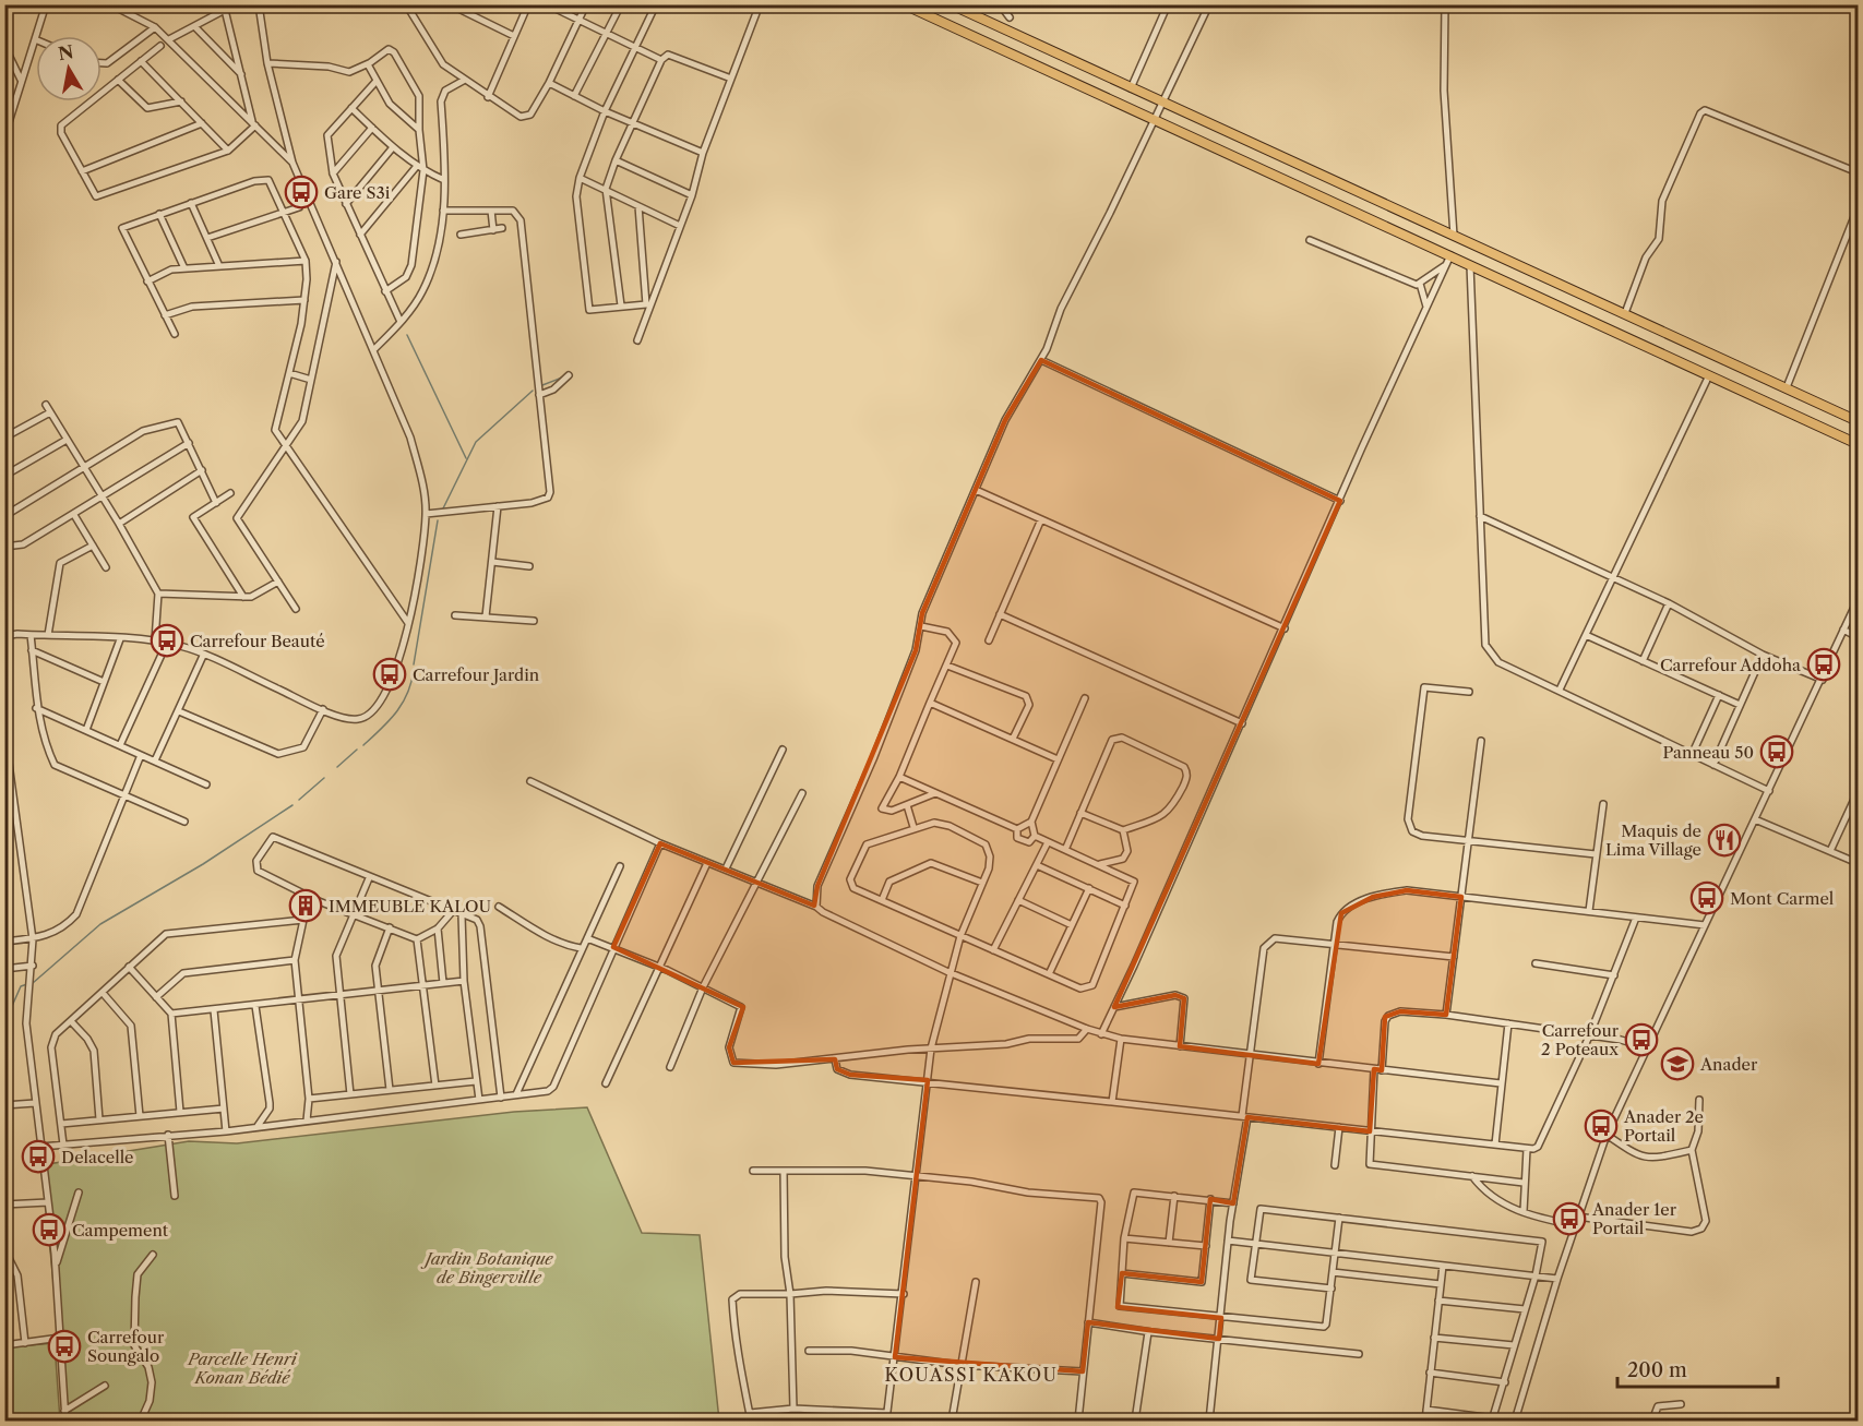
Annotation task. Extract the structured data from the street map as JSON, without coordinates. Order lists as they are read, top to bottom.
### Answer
{
  "districts": ["KOUASSI KAKOU"],
  "parks": ["Jardin Botanique de Bingerville", "Parcelle Henri Konan Bédié"],
  "places": {
    "bus stop": [
      "Gare S3i",
      "Carrefour Beauté",
      "Carrefour Addoha",
      "Carrefour Jardin",
      "Panneau 50",
      "Mont Carmel",
      "Carrefour 2 Poteaux",
      "Anader 2e Portail",
      "Delacelle",
      "Anader 1er Portail",
      "Campement",
      "Carrefour Soungalo"
    ],
    "restaurant": ["Maquis de Lima Village"],
    "building": ["IMMEUBLE KALOU"],
    "school or university": ["Anader"]
  },
  "scale_bar": "200 m",
  "north": "top"
}
